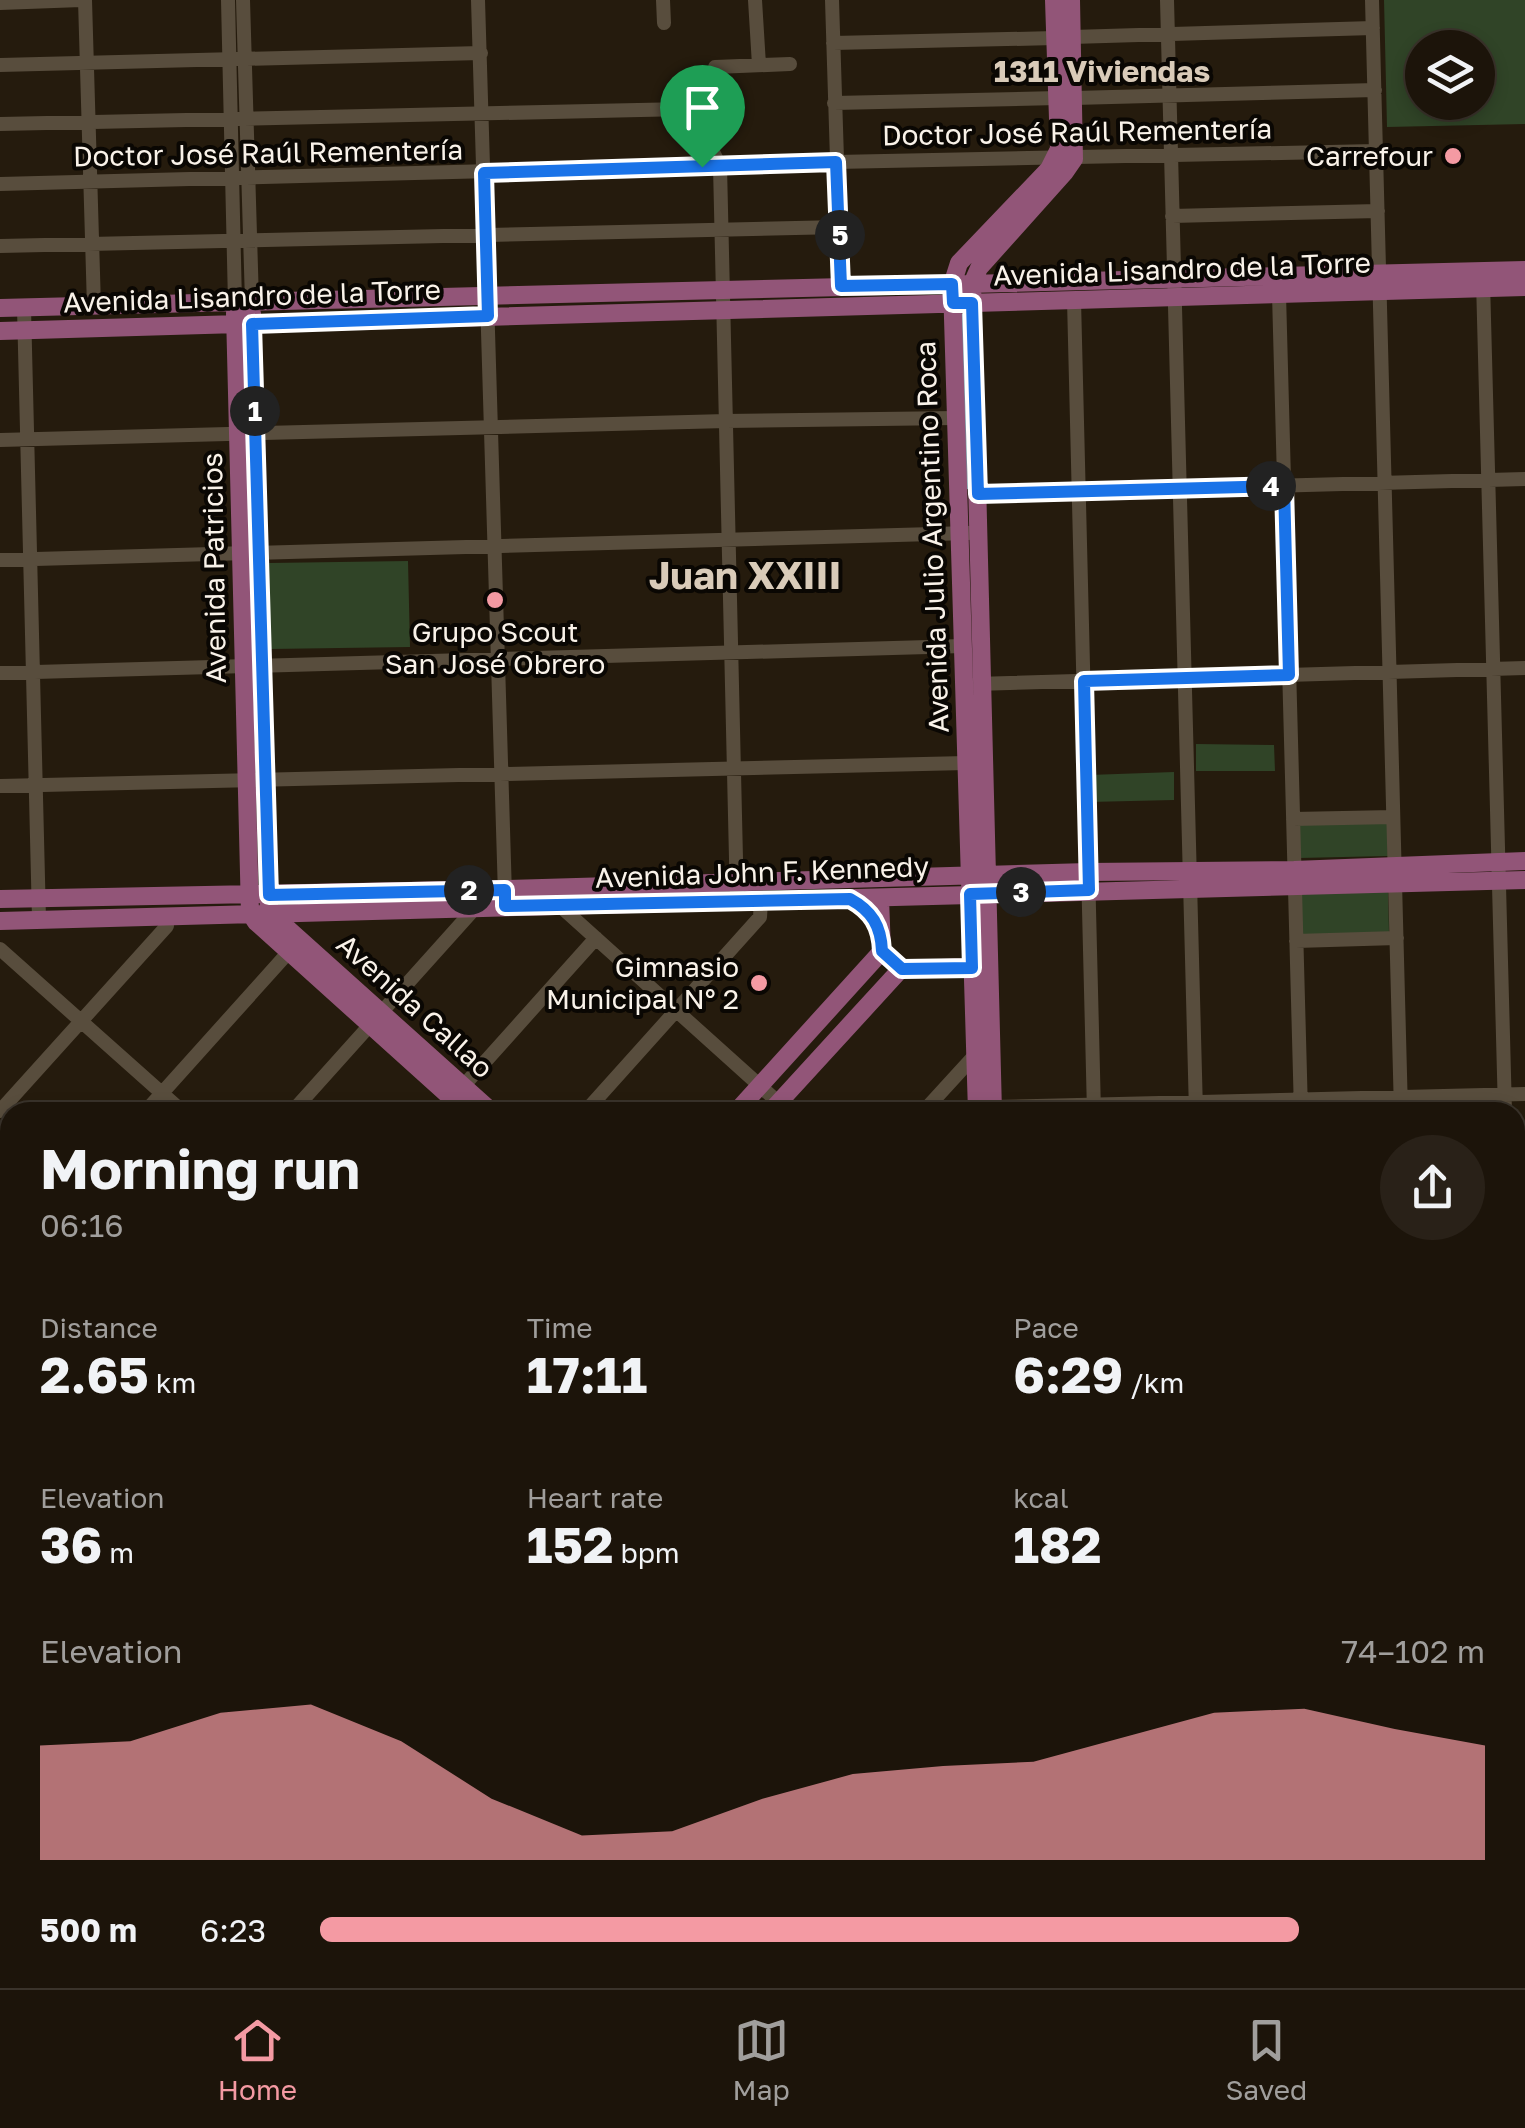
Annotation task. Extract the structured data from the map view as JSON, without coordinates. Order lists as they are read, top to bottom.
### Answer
{
  "streets": {
    "main road": [
      "Avenida Lisandro de la Torre",
      "Avenida Julio Argentino Roca",
      "Avenida Patricios",
      "Avenida John F. Kennedy",
      "Avenida Callao"
    ],
    "street": ["Doctor José Raúl Rementería"]
  },
  "crossings": [
    ["Doctor José Raúl Rementería", "Avenida Patricios"],
    ["Avenida Lisandro de la Torre", "Avenida Julio Argentino Roca"],
    ["Avenida Lisandro de la Torre", "Avenida Patricios"],
    ["Avenida Julio Argentino Roca", "Avenida John F. Kennedy"],
    ["Avenida Patricios", "Avenida John F. Kennedy"],
    ["Avenida Patricios", "Avenida Callao"],
    ["Avenida John F. Kennedy", "Avenida Callao"]
  ],
  "districts": ["1311 Viviendas", "Juan XXIII"],
  "places": ["Carrefour", "Grupo Scout San José Obrero", "Gimnasio Municipal N° 2"],
  "page": {
    "pins": [
      "5",
      "1",
      "4",
      "2",
      "3"
    ],
    "heading": ["Morning run", "06:16"],
    "stats": [
      ["Distance", "2.65 km"],
      ["Time", "17:11"],
      ["Pace", "6:29 /km"],
      ["Elevation", "36 m"],
      ["Heart rate", "152 bpm"],
      ["kcal", "182"]
    ],
    "chart": ["Elevation", "74–102 m"],
    "list": [
      {
        "name": "500 m",
        "note": "6:23"
      }
    ],
    "tabs": ["Home", "Map", "Saved"]
  }
}
